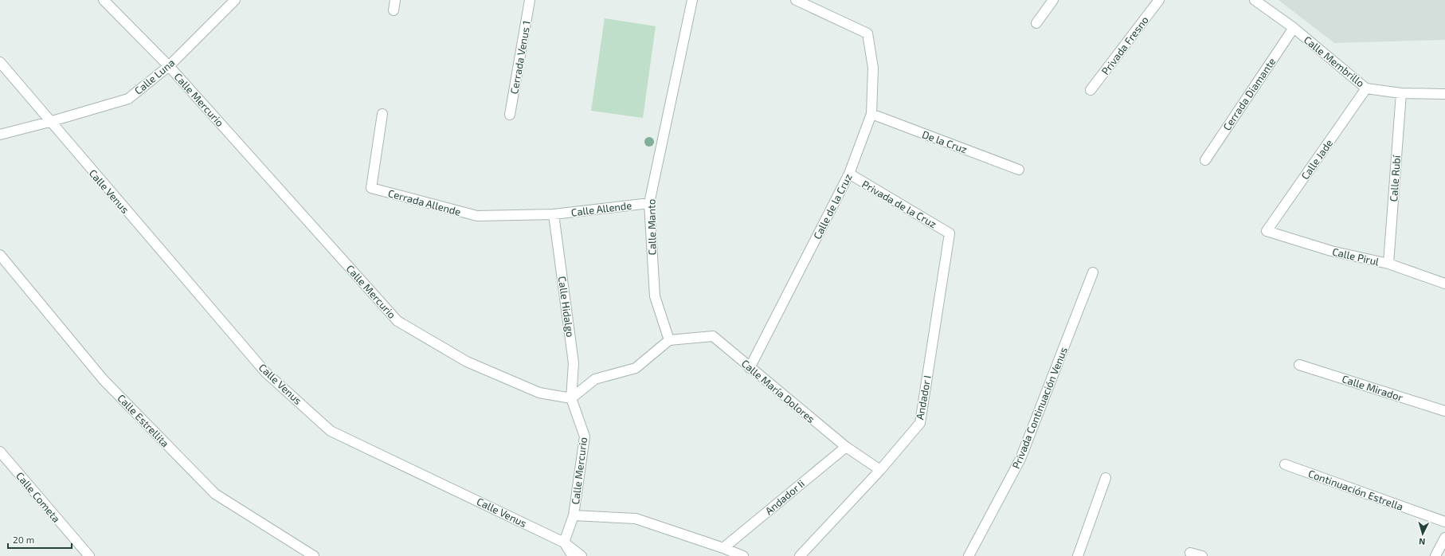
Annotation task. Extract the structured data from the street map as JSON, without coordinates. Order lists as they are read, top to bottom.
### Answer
{
  "streets": {
    "street": [
      "Privada Fresno",
      "Cerrada Venus 1",
      "Calle Membrillo",
      "Calle Luna",
      "Cerrada Diamante",
      "Calle Mercurio",
      "De la Cruz",
      "Calle Jade",
      "Calle Rubí",
      "Calle Venus",
      "Cerrada Allende",
      "Privada de la Cruz",
      "Calle de la Cruz",
      "Calle Allende",
      "Calle Manto",
      "Calle Pirul",
      "Calle Hidalgo",
      "Calle Mirador",
      "Calle María Dolores",
      "Andador I",
      "Privada Continuación Venus",
      "Calle Estrellita",
      "Continuación Estrella",
      "Calle Cometa",
      "Andador Ii"
    ]
  },
  "crossings": [
    ["Calle Membrillo", "Cerrada Diamante"],
    ["Calle Membrillo", "Calle Jade"],
    ["Calle Membrillo", "Calle Rubí"],
    ["Calle Luna", "Calle Mercurio"],
    ["Calle Luna", "Calle Venus"],
    ["Calle Mercurio", "Calle Venus"],
    ["Calle Mercurio", "Calle Hidalgo"],
    ["De la Cruz", "Calle de la Cruz"],
    ["Calle Jade", "Calle Pirul"],
    ["Calle Rubí", "Calle Pirul"],
    ["Cerrada Allende", "Calle Allende"],
    ["Cerrada Allende", "Calle Hidalgo"],
    ["Privada de la Cruz", "Calle de la Cruz"],
    ["Privada de la Cruz", "Andador I"],
    ["Calle de la Cruz", "Calle María Dolores"],
    ["Calle Allende", "Calle Manto"],
    ["Calle Allende", "Calle Hidalgo"],
    ["Calle Manto", "Calle María Dolores"],
    ["Calle María Dolores", "Andador I"],
    ["Calle María Dolores", "Andador Ii"]
  ],
  "scale_bar": "20 m",
  "north": "bottom"
}
